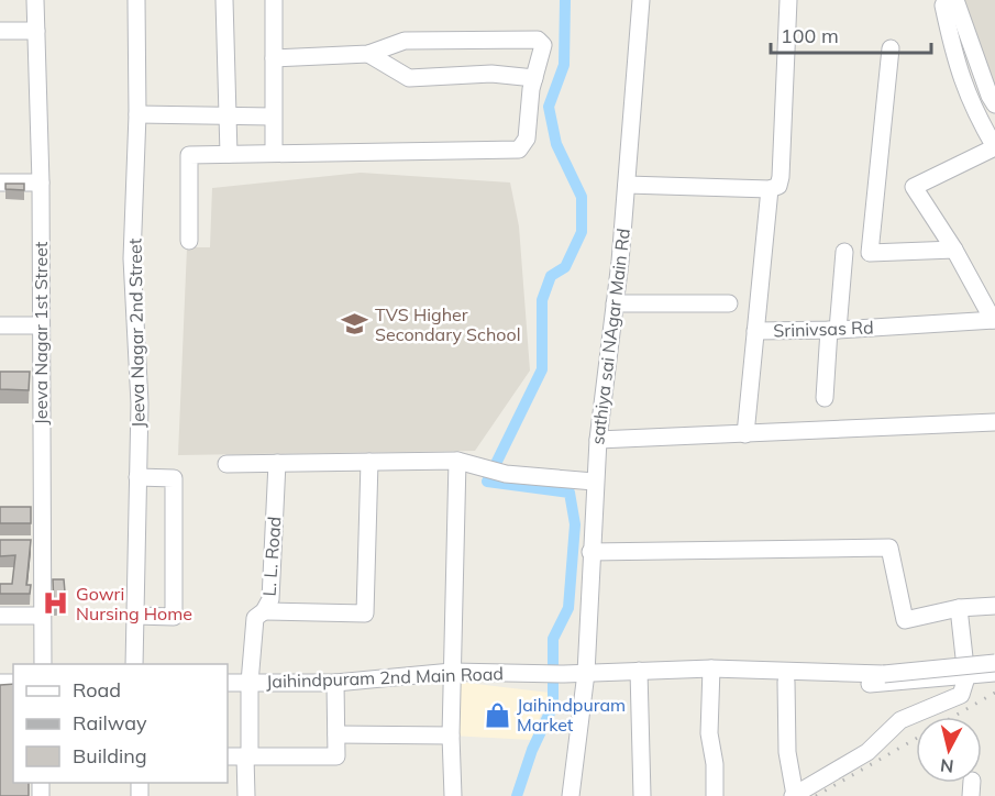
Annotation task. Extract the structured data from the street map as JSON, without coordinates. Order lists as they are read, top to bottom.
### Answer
{
  "streets": {
    "street": [
      "Srinivsas Rd",
      "Jeeva Nagar 1st Street",
      "Jeeva Nagar 2nd Street",
      "sathiya sai NAgar Main Rd",
      "L. L. Road",
      "Jaihindpuram 2nd Main Road"
    ]
  },
  "crossings": [
    ["sathiya sai NAgar Main Rd", "Jaihindpuram 2nd Main Road"],
    ["L. L. Road", "Jaihindpuram 2nd Main Road"]
  ],
  "places": {
    "school or university": ["TVS Higher Secondary School"],
    "hospital": ["Gowri Nursing Home"],
    "shop": ["Jaihindpuram Market"]
  },
  "legend": ["Road", "Railway", "Building"],
  "scale_bar": "100 m",
  "north": "bottom"
}
